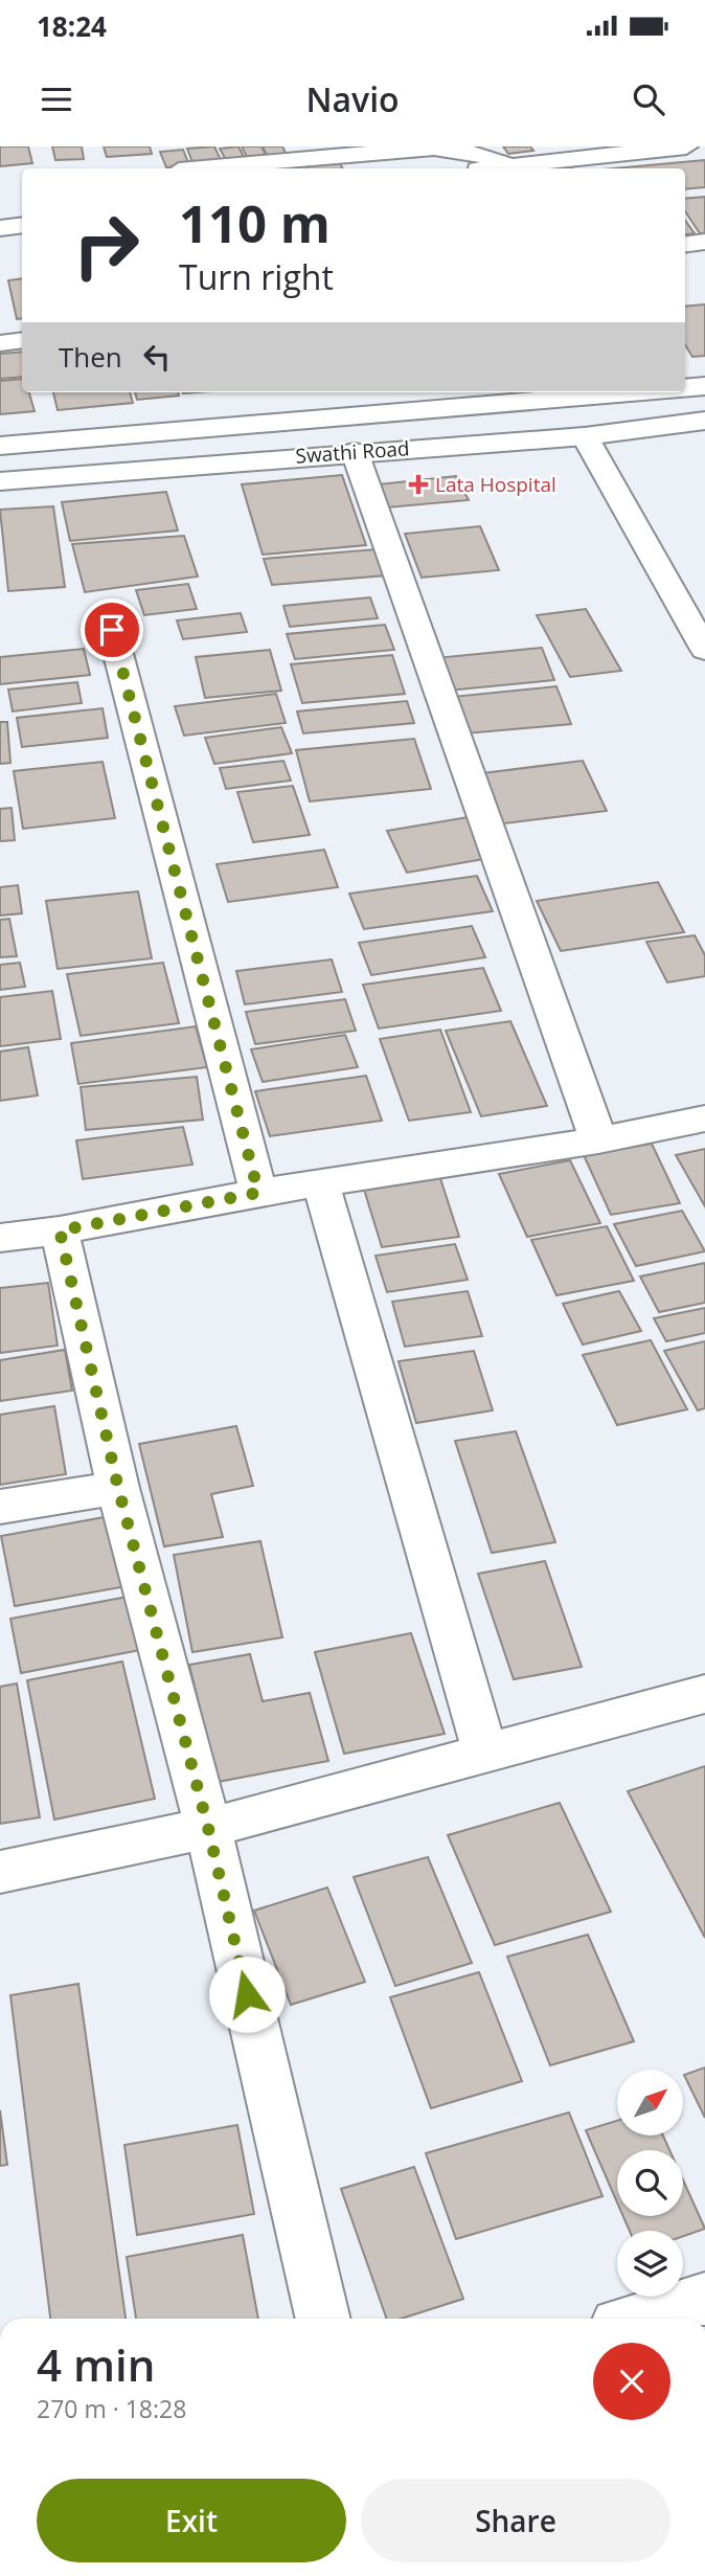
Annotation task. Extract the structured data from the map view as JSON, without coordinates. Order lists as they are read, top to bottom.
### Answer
{
  "streets": {
    "street": ["Swathi Road"]
  },
  "places": {
    "health": ["Lata Hospital"]
  },
  "north": "top right",
  "page": {
    "status": "18:24",
    "header": "Navio",
    "turn": ["110 m", "Turn right"],
    "then": "Then",
    "heading": ["4 min", "270 m · 18:28"],
    "buttons": ["Exit", "Share"]
  }
}
